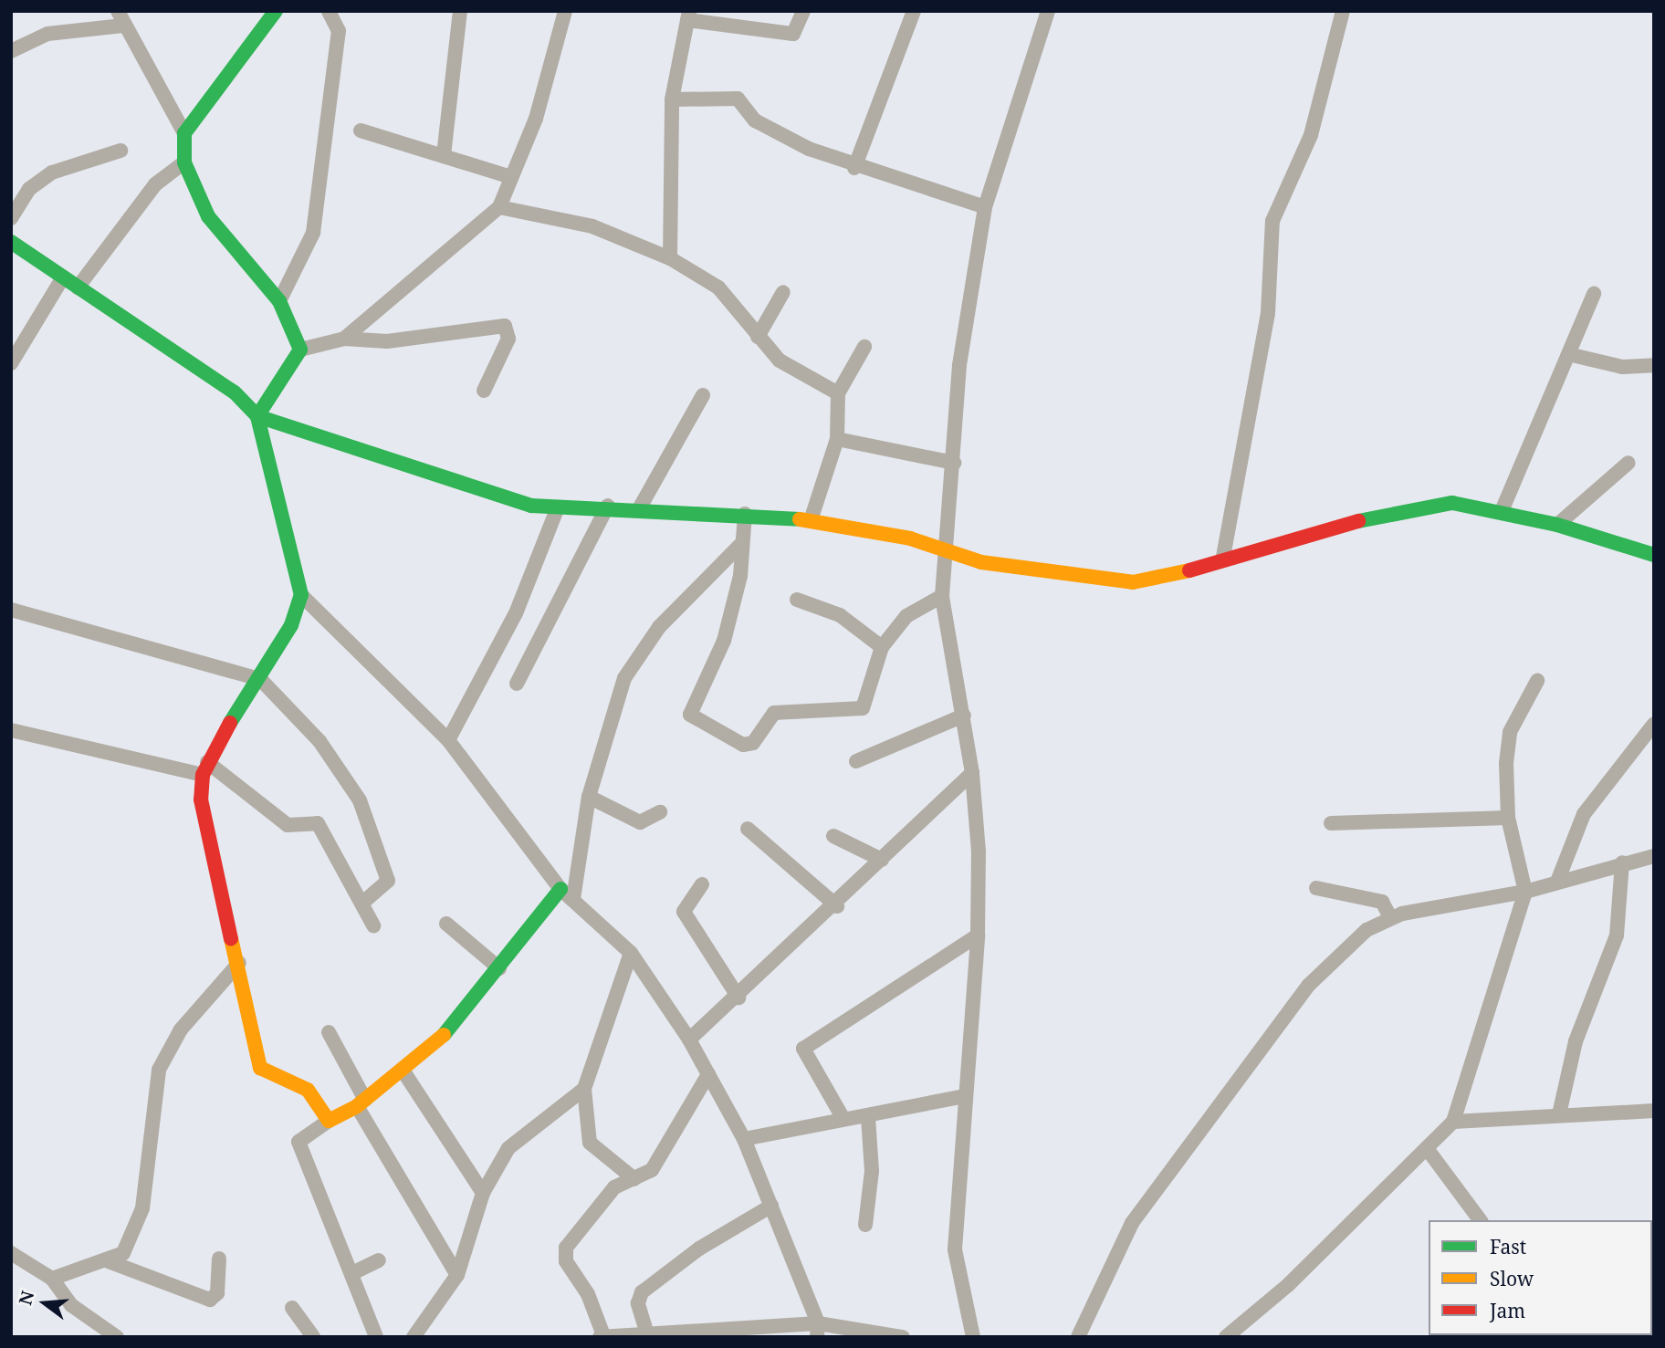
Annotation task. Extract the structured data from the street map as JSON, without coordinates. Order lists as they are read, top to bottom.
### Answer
{
  "legend": ["Fast", "Slow", "Jam"],
  "north": "left"
}
